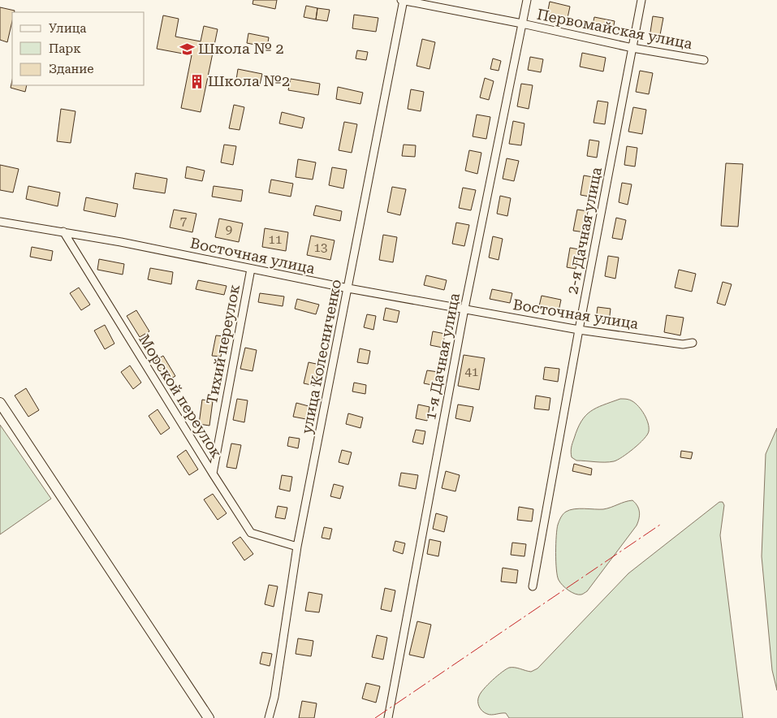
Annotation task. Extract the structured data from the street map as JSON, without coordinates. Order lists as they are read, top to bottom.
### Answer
{
  "streets": {
    "street": [
      "Первомайская улица",
      "2-я Дачная улица",
      "Восточная улица",
      "Тихий переулок",
      "улица Колесниченко",
      "1-я Дачная улица",
      "Морской переулок"
    ]
  },
  "crossings": [
    ["Первомайская улица", "2-я Дачная улица"],
    ["Первомайская улица", "улица Колесниченко"],
    ["Первомайская улица", "1-я Дачная улица"],
    ["2-я Дачная улица", "Восточная улица"],
    ["Восточная улица", "Тихий переулок"],
    ["Восточная улица", "улица Колесниченко"],
    ["Восточная улица", "1-я Дачная улица"],
    ["Восточная улица", "Морской переулок"],
    ["Тихий переулок", "Морской переулок"],
    ["улица Колесниченко", "Морской переулок"]
  ],
  "places": {
    "school or university": ["Школа № 2"],
    "building": ["Школа №2"]
  },
  "house_numbers": [
    "7",
    "9",
    "11",
    "13",
    "41"
  ],
  "legend": ["Улица", "Парк", "Здание"]
}
